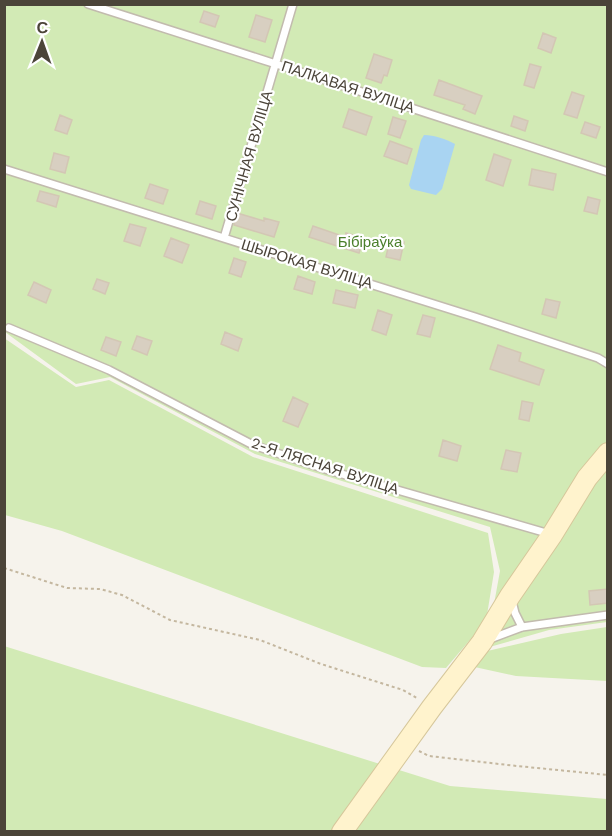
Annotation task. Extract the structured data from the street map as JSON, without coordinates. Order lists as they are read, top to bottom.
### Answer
{
  "streets": {
    "lane": [
      "ПАЛКАВАЯ ВУЛІЦА",
      "СУНІЧНАЯ ВУЛІЦА",
      "ШЫРОКАЯ ВУЛІЦА",
      "2-Я ЛЯСНАЯ ВУЛІЦА"
    ]
  },
  "crossings": [
    ["ПАЛКАВАЯ ВУЛІЦА", "СУНІЧНАЯ ВУЛІЦА"],
    ["СУНІЧНАЯ ВУЛІЦА", "ШЫРОКАЯ ВУЛІЦА"]
  ],
  "parks": ["Бібіраўка"],
  "north": "top"
}
